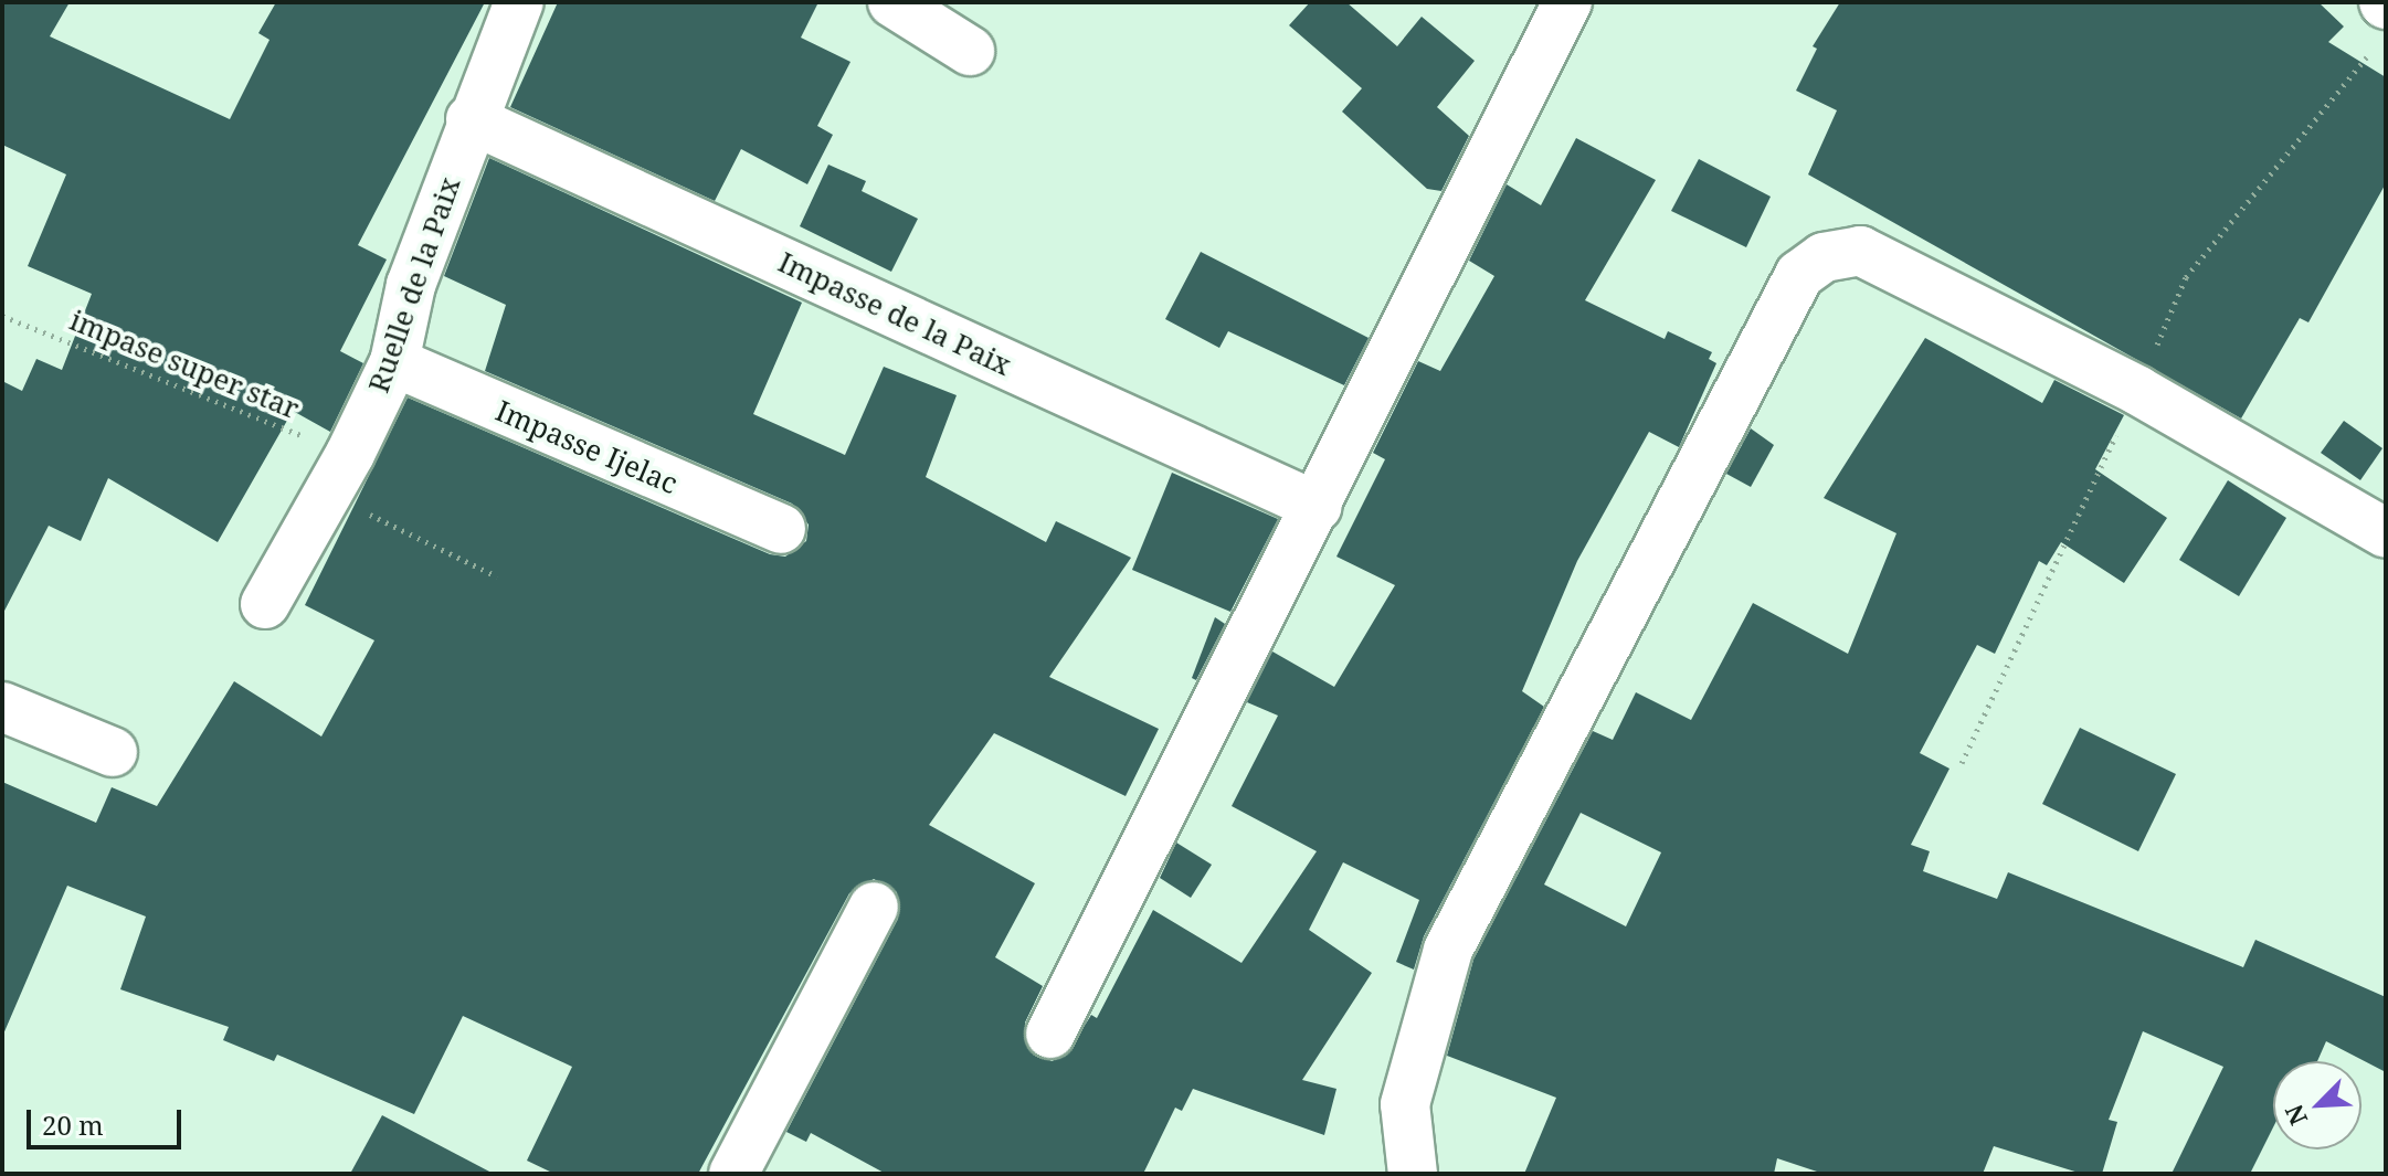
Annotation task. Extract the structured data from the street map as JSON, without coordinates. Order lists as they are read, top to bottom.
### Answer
{
  "streets": {
    "street": ["Ruelle de la Paix", "Impasse de la Paix", "Impasse Ijelac"],
    "path": ["impase super star"]
  },
  "crossings": [
    ["Ruelle de la Paix", "Impasse de la Paix"],
    ["Ruelle de la Paix", "impase super star"],
    ["Ruelle de la Paix", "Impasse Ijelac"]
  ],
  "scale_bar": "20 m",
  "north": "bottom left"
}
